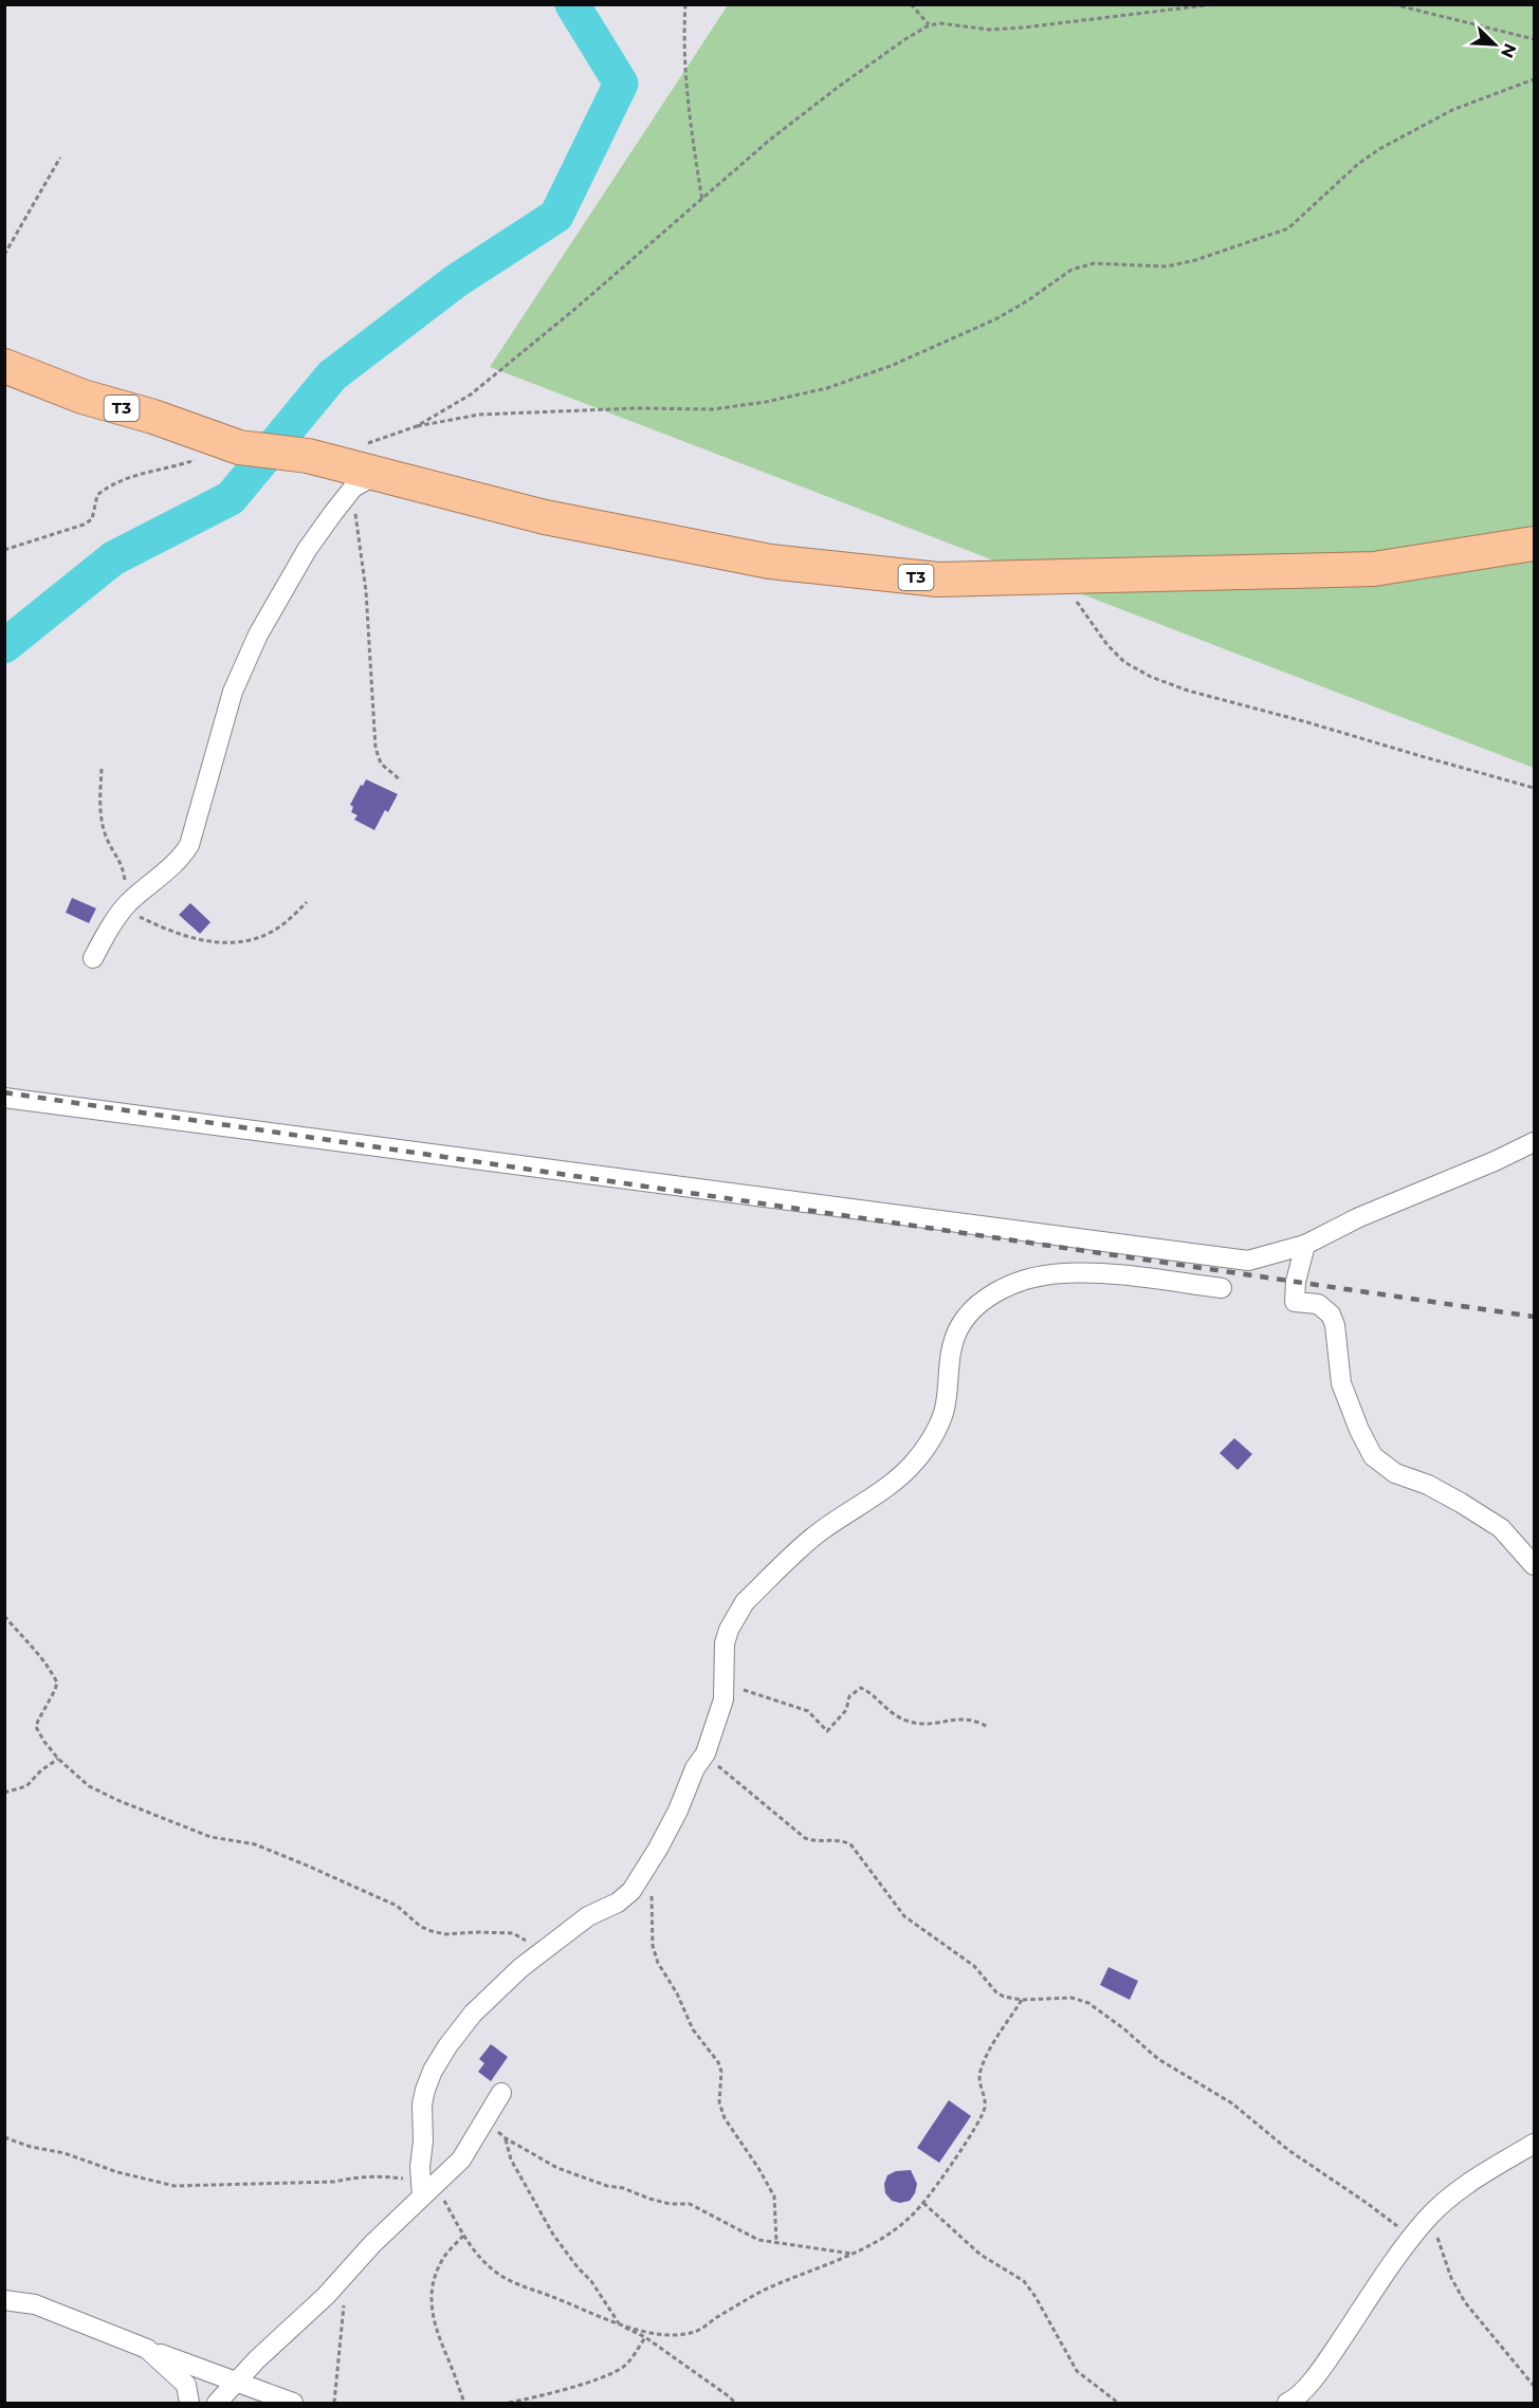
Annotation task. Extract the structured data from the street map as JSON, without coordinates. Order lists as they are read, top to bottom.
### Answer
{
  "streets": {
    "highway": ["T3"]
  },
  "north": "bottom right"
}
